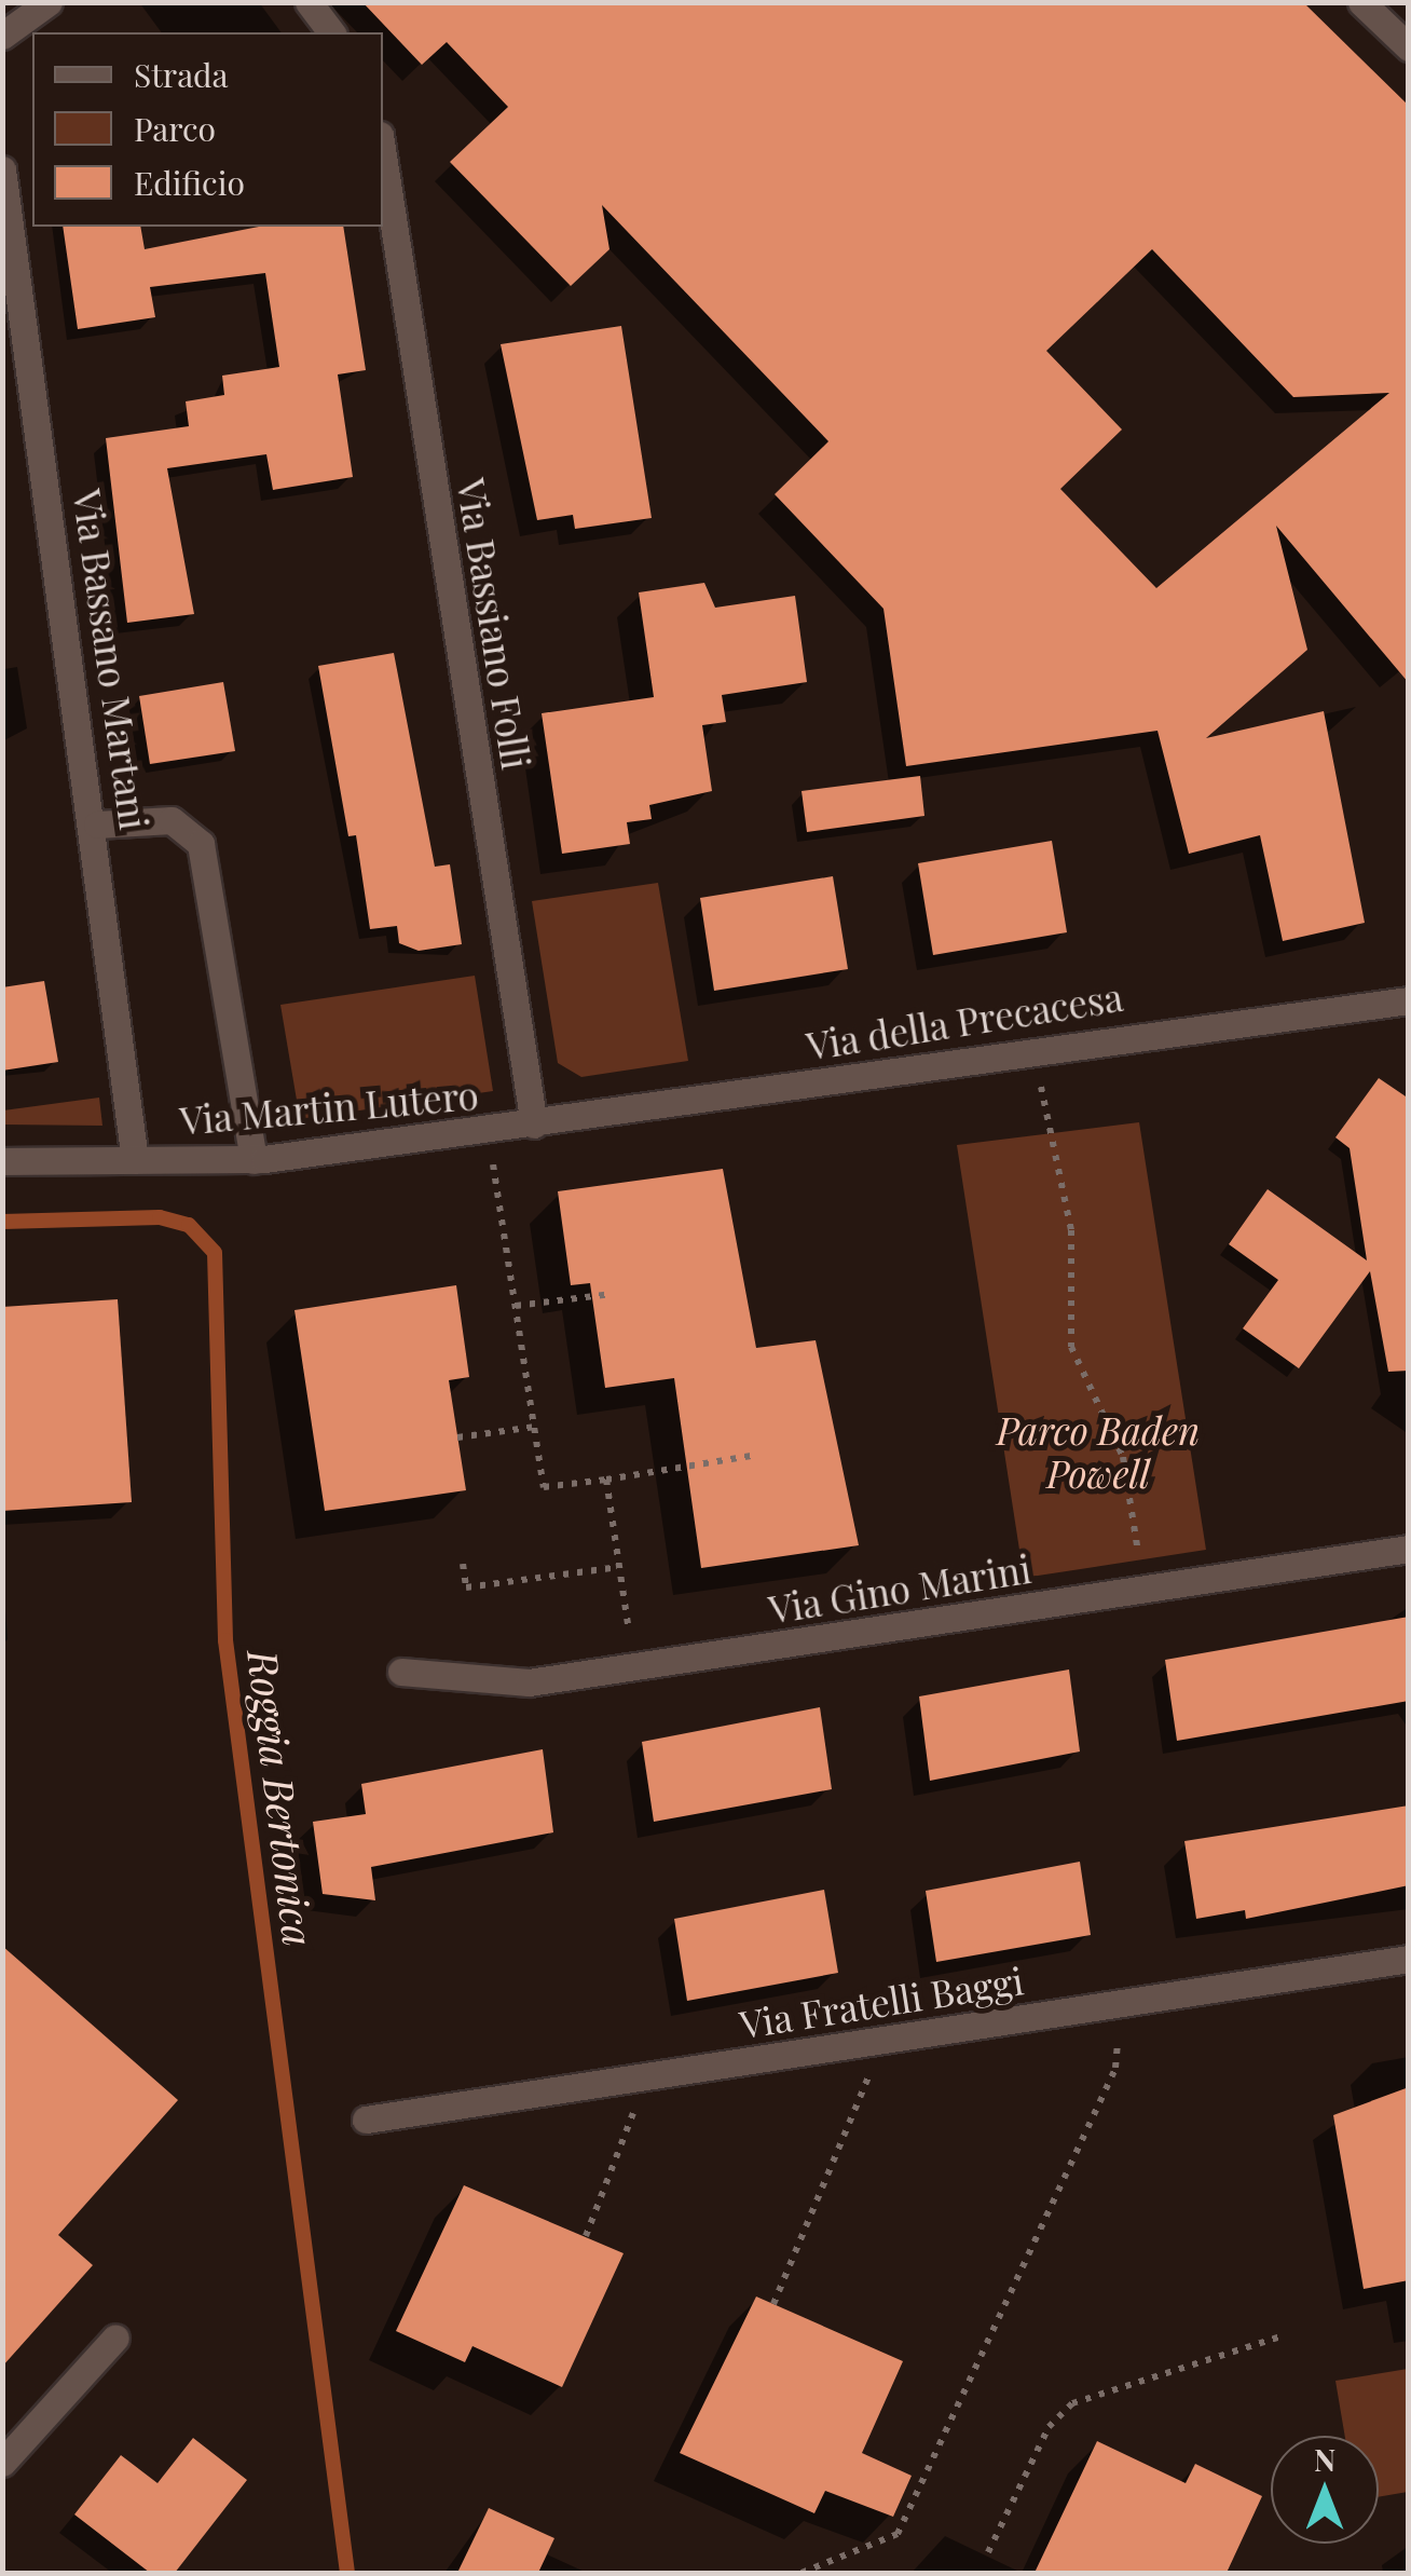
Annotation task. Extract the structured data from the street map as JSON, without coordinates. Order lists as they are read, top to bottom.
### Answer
{
  "streets": {
    "street": [
      "Via Bassiano Folli",
      "Via Bassano Martani",
      "Via della Precacesa",
      "Via Martin Lutero",
      "Via Gino Marini",
      "Via Fratelli Baggi"
    ]
  },
  "crossings": [
    ["Via Bassiano Folli", "Via della Precacesa"],
    ["Via Bassiano Folli", "Via Martin Lutero"],
    ["Via Bassano Martani", "Via Martin Lutero"],
    ["Via della Precacesa", "Via Martin Lutero"]
  ],
  "water": ["Roggia Bertonica"],
  "parks": ["Parco Baden Powell"],
  "legend": ["Strada", "Parco", "Edificio"],
  "north": "top"
}
